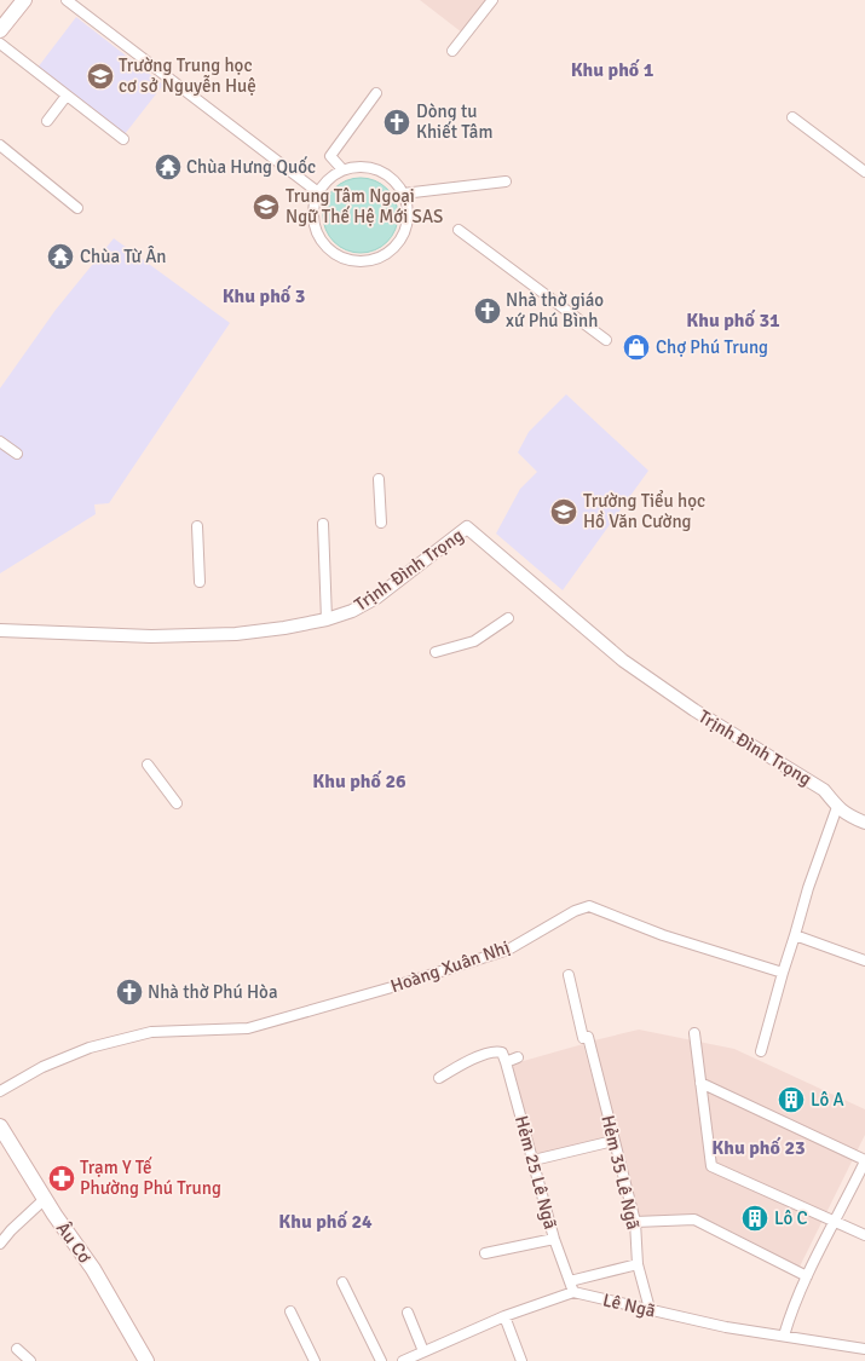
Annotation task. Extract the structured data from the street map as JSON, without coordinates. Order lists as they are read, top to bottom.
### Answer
{
  "streets": {
    "main road": ["Âu Cơ"],
    "street": [
      "Trịnh Đình Trọng",
      "Hoàng Xuân Nhị",
      "Hẻm 25 Lê Ngã",
      "Hẻm 35 Lê Ngã",
      "Lê Ngã"
    ]
  },
  "crossings": [
    ["Hẻm 25 Lê Ngã", "Lê Ngã"],
    ["Hẻm 35 Lê Ngã", "Lê Ngã"]
  ],
  "districts": [
    "Khu phố 1",
    "Khu phố 3",
    "Khu phố 31",
    "Khu phố 26",
    "Khu phố 23",
    "Khu phố 24"
  ],
  "places": {
    "school or university": ["Trường Trung học cơ sở Nguyễn Huệ", "Trung Tâm Ngoại Ngữ Thế Hệ Mới SAS", "Trường Tiểu học Hồ Văn Cường"],
    "church": ["Dòng tu Khiết Tâm", "Nhà thờ giáo xứ Phú Bình", "Nhà thờ Phú Hòa"],
    "temple": ["Chùa Hưng Quốc", "Chùa Từ Ân"],
    "shop": ["Chợ Phú Trung"],
    "building": ["Lô A", "Lô C"],
    "pharmacy": ["Trạm Y Tế Phường Phú Trung"]
  }
}
